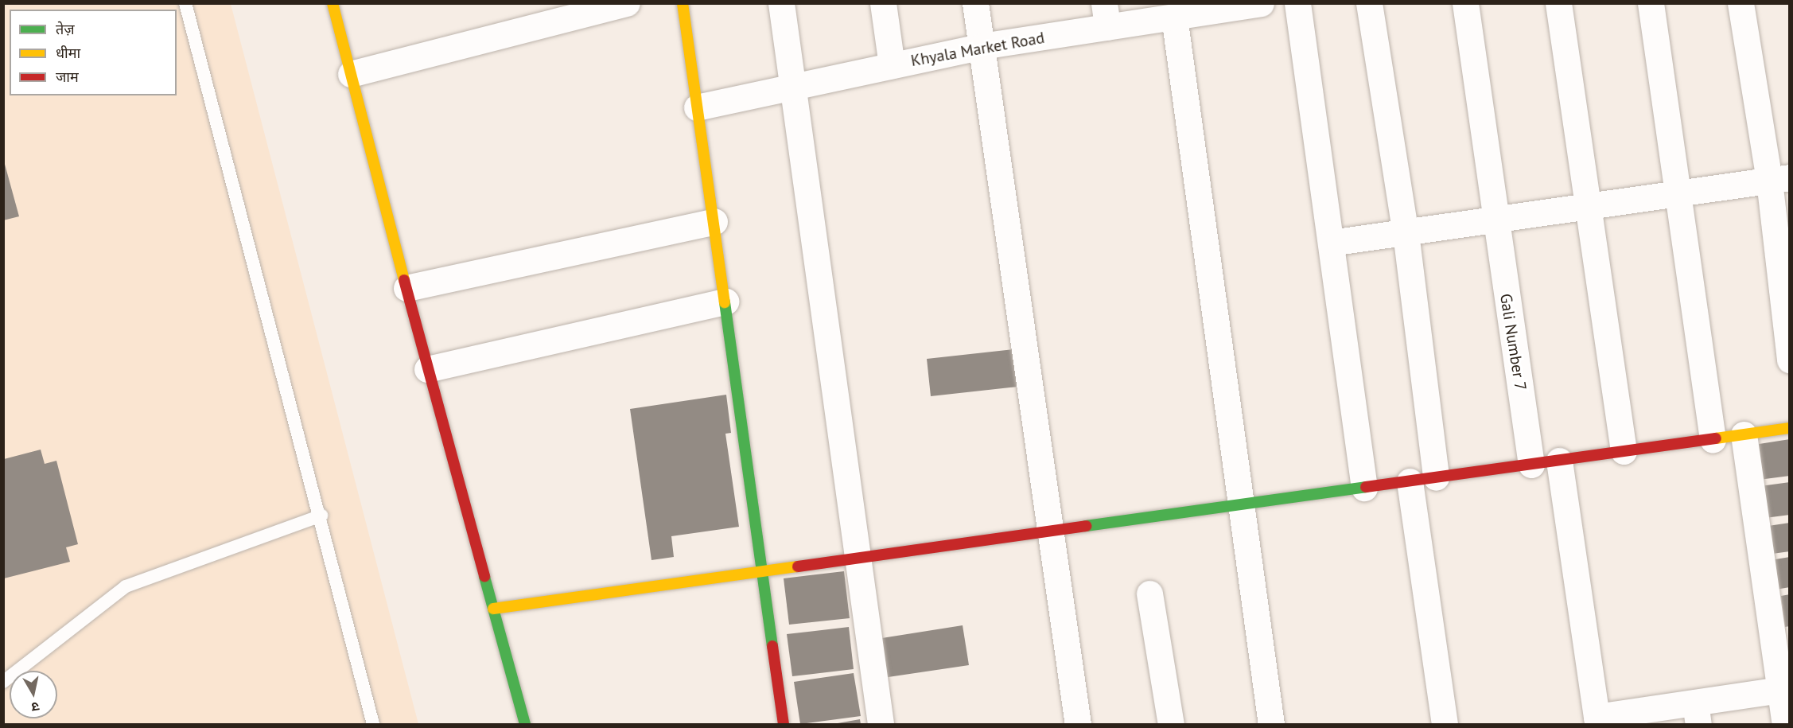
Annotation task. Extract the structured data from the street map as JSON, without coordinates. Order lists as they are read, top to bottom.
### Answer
{
  "streets": {
    "street": ["Khyala Market Road", "Gali Number 7"]
  },
  "legend": ["तेज़", "धीमा", "जाम"],
  "north": "bottom"
}
